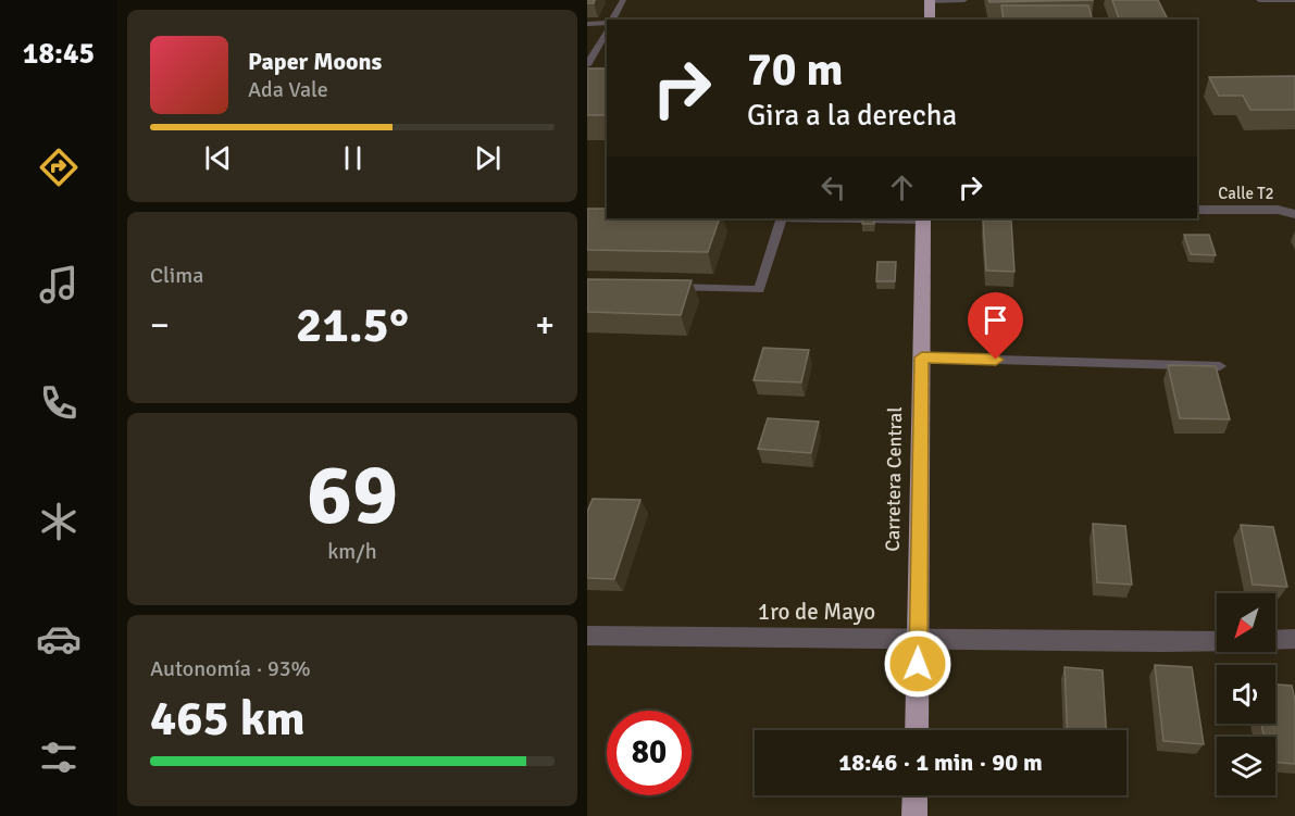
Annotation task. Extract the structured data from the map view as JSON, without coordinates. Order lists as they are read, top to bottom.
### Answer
{
  "streets": {
    "highway": ["Carretera Central"],
    "street": ["Calle T2", "1ro de Mayo"]
  },
  "crossings": [
    ["Carretera Central", "1ro de Mayo"]
  ],
  "north": "bottom left",
  "page": {
    "tabs": "18:45",
    "turn": ["70 m", "Gira a la derecha"],
    "song": ["Paper Moons", "Ada Vale"],
    "tile": [
      "Clima",
      ["69", "km/h"],
      ["Autonomía · 93%", "465 km"]
    ],
    "heat": ["−", "21.5°", "+"],
    "limit": "80",
    "trip": "18:46 · 1 min · 90 m"
  }
}
